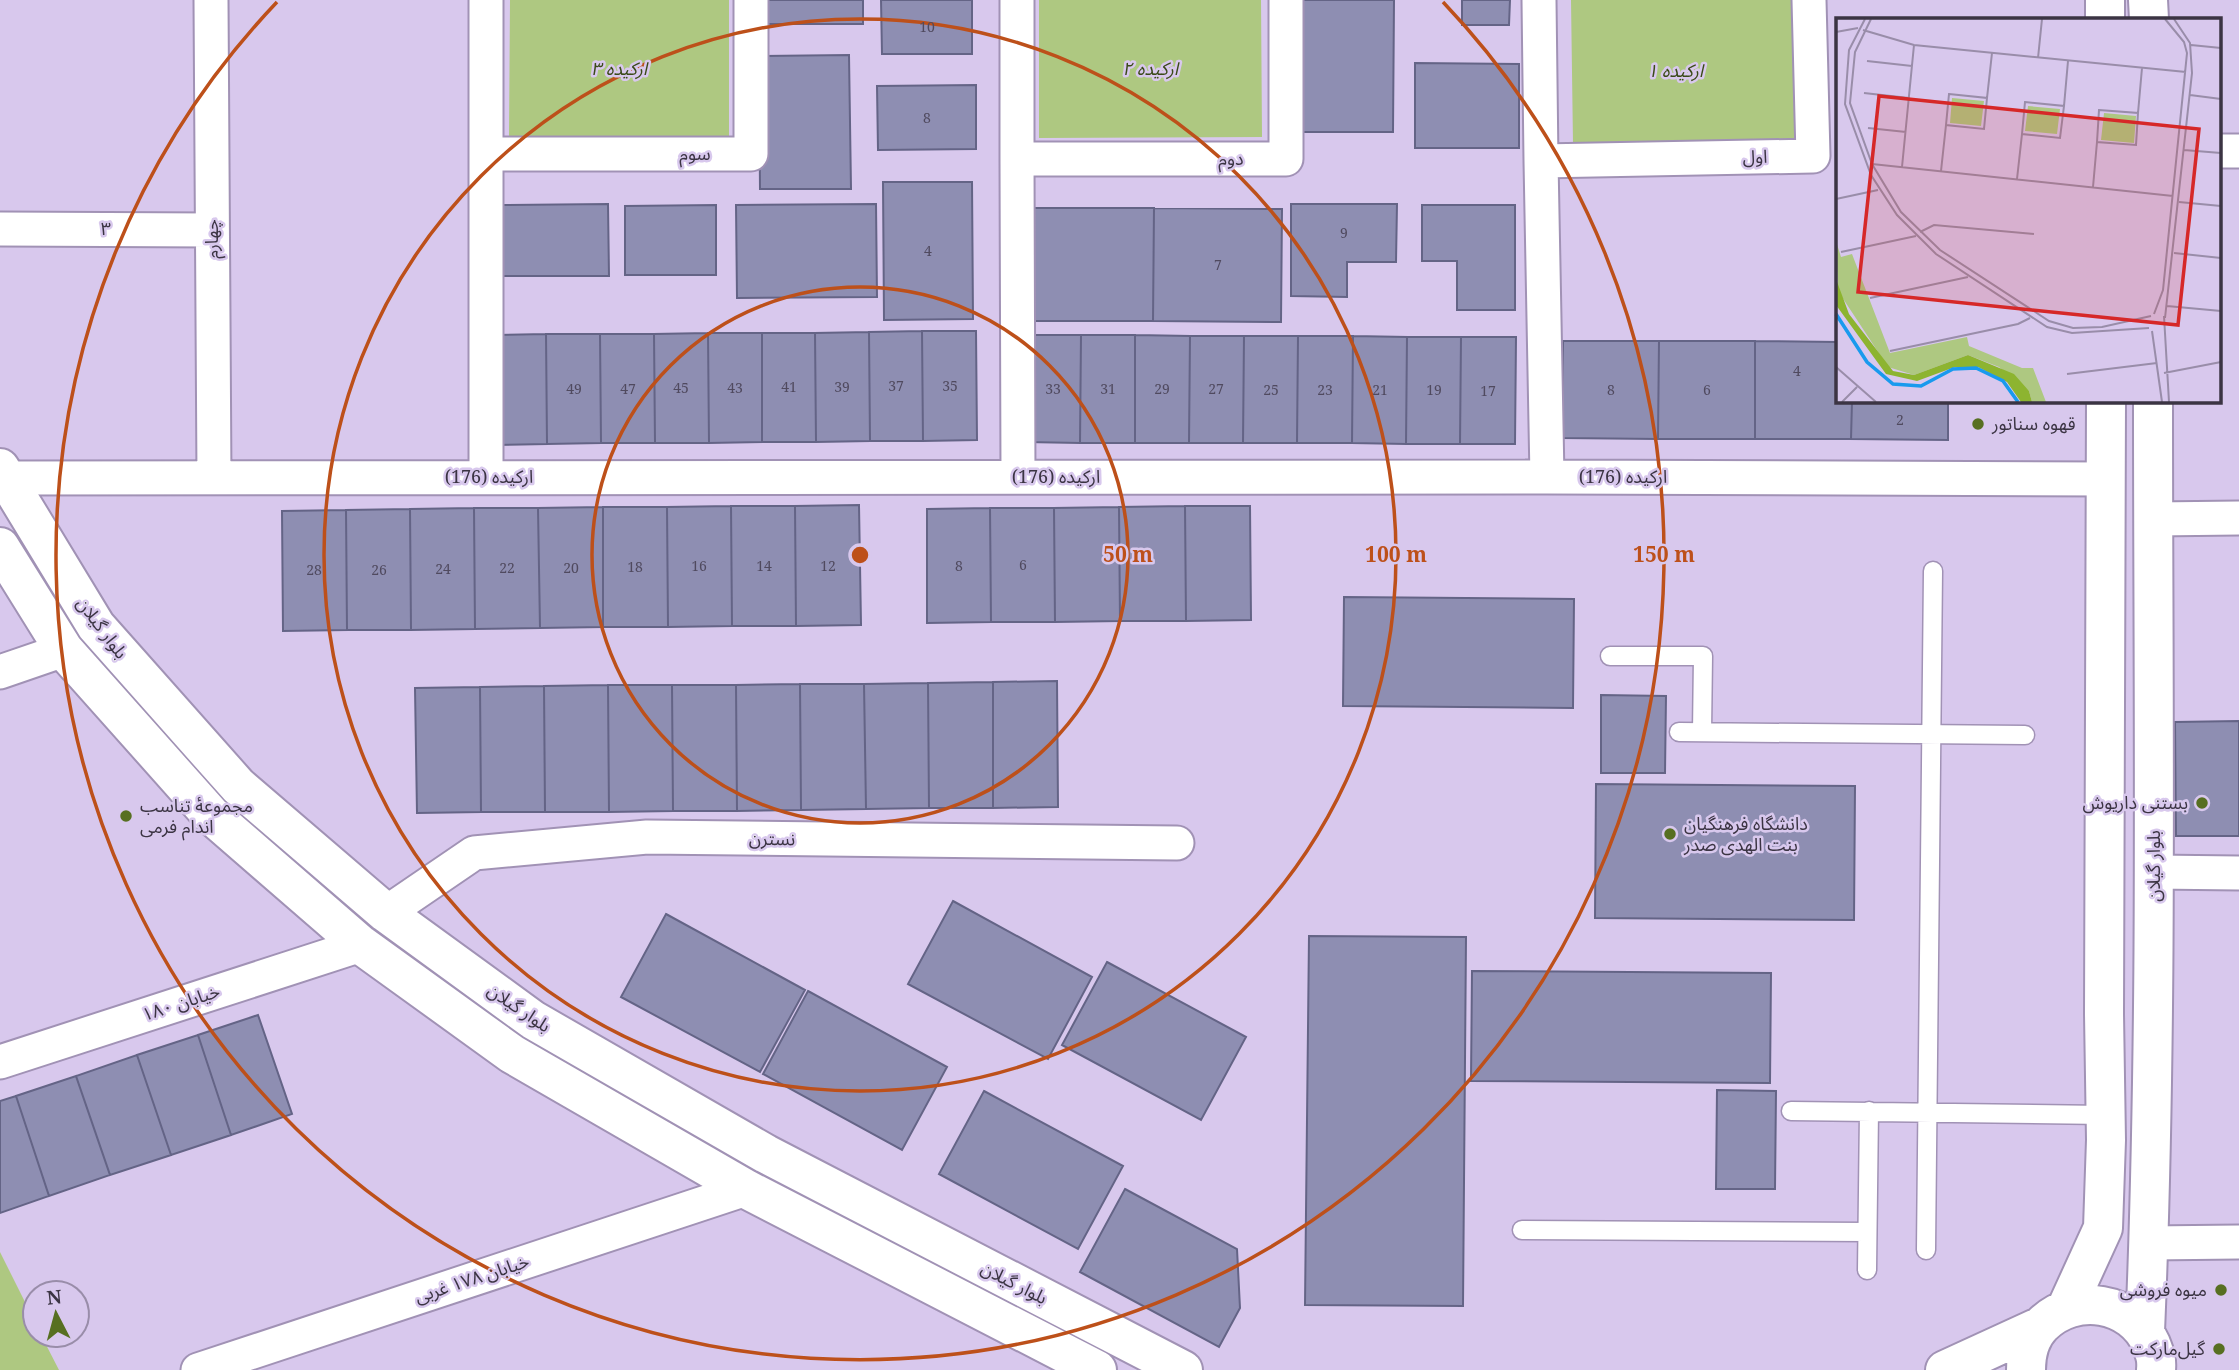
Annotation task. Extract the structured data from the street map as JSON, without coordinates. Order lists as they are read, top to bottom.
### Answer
{
  "streets": {
    "main road": ["بلوار گیلان"],
    "street": [
      "سوم",
      "اول",
      "دوم",
      "۳",
      "چهارم",
      "ارکیده (176)",
      "نسترن",
      "خیابان ۱۸۰",
      "خیابان ۱۷۸ غربی"
    ]
  },
  "crossings": [
    ["۳", "چهارم"],
    ["چهارم", "ارکیده (176)"],
    ["ارکیده (176)", "بلوار گیلان"],
    ["بلوار گیلان", "نسترن"]
  ],
  "parks": ["ارکیده ۳", "ارکیده ۲", "ارکیده ۱"],
  "places": [
    "قهوه سناتور",
    "بستنی داریوش",
    "مجموعهٔ تناسب اندام فرمی",
    "دانشگاه فرهنگیان بنت الهدی صدر",
    "میوه فروشی",
    "گیل‌مارکت"
  ],
  "house_numbers": [
    "10",
    "8",
    "9",
    "4",
    "7",
    "4",
    "37",
    "35",
    "41",
    "39",
    "45",
    "43",
    "49",
    "47",
    "33",
    "31",
    "29",
    "27",
    "25",
    "23",
    "21",
    "19",
    "8",
    "6",
    "17",
    "2",
    "6",
    "16",
    "14",
    "12",
    "8",
    "18",
    "22",
    "20",
    "24",
    "28",
    "26"
  ],
  "north": "top",
  "rings": ["50 m", "100 m", "150 m"]
}
